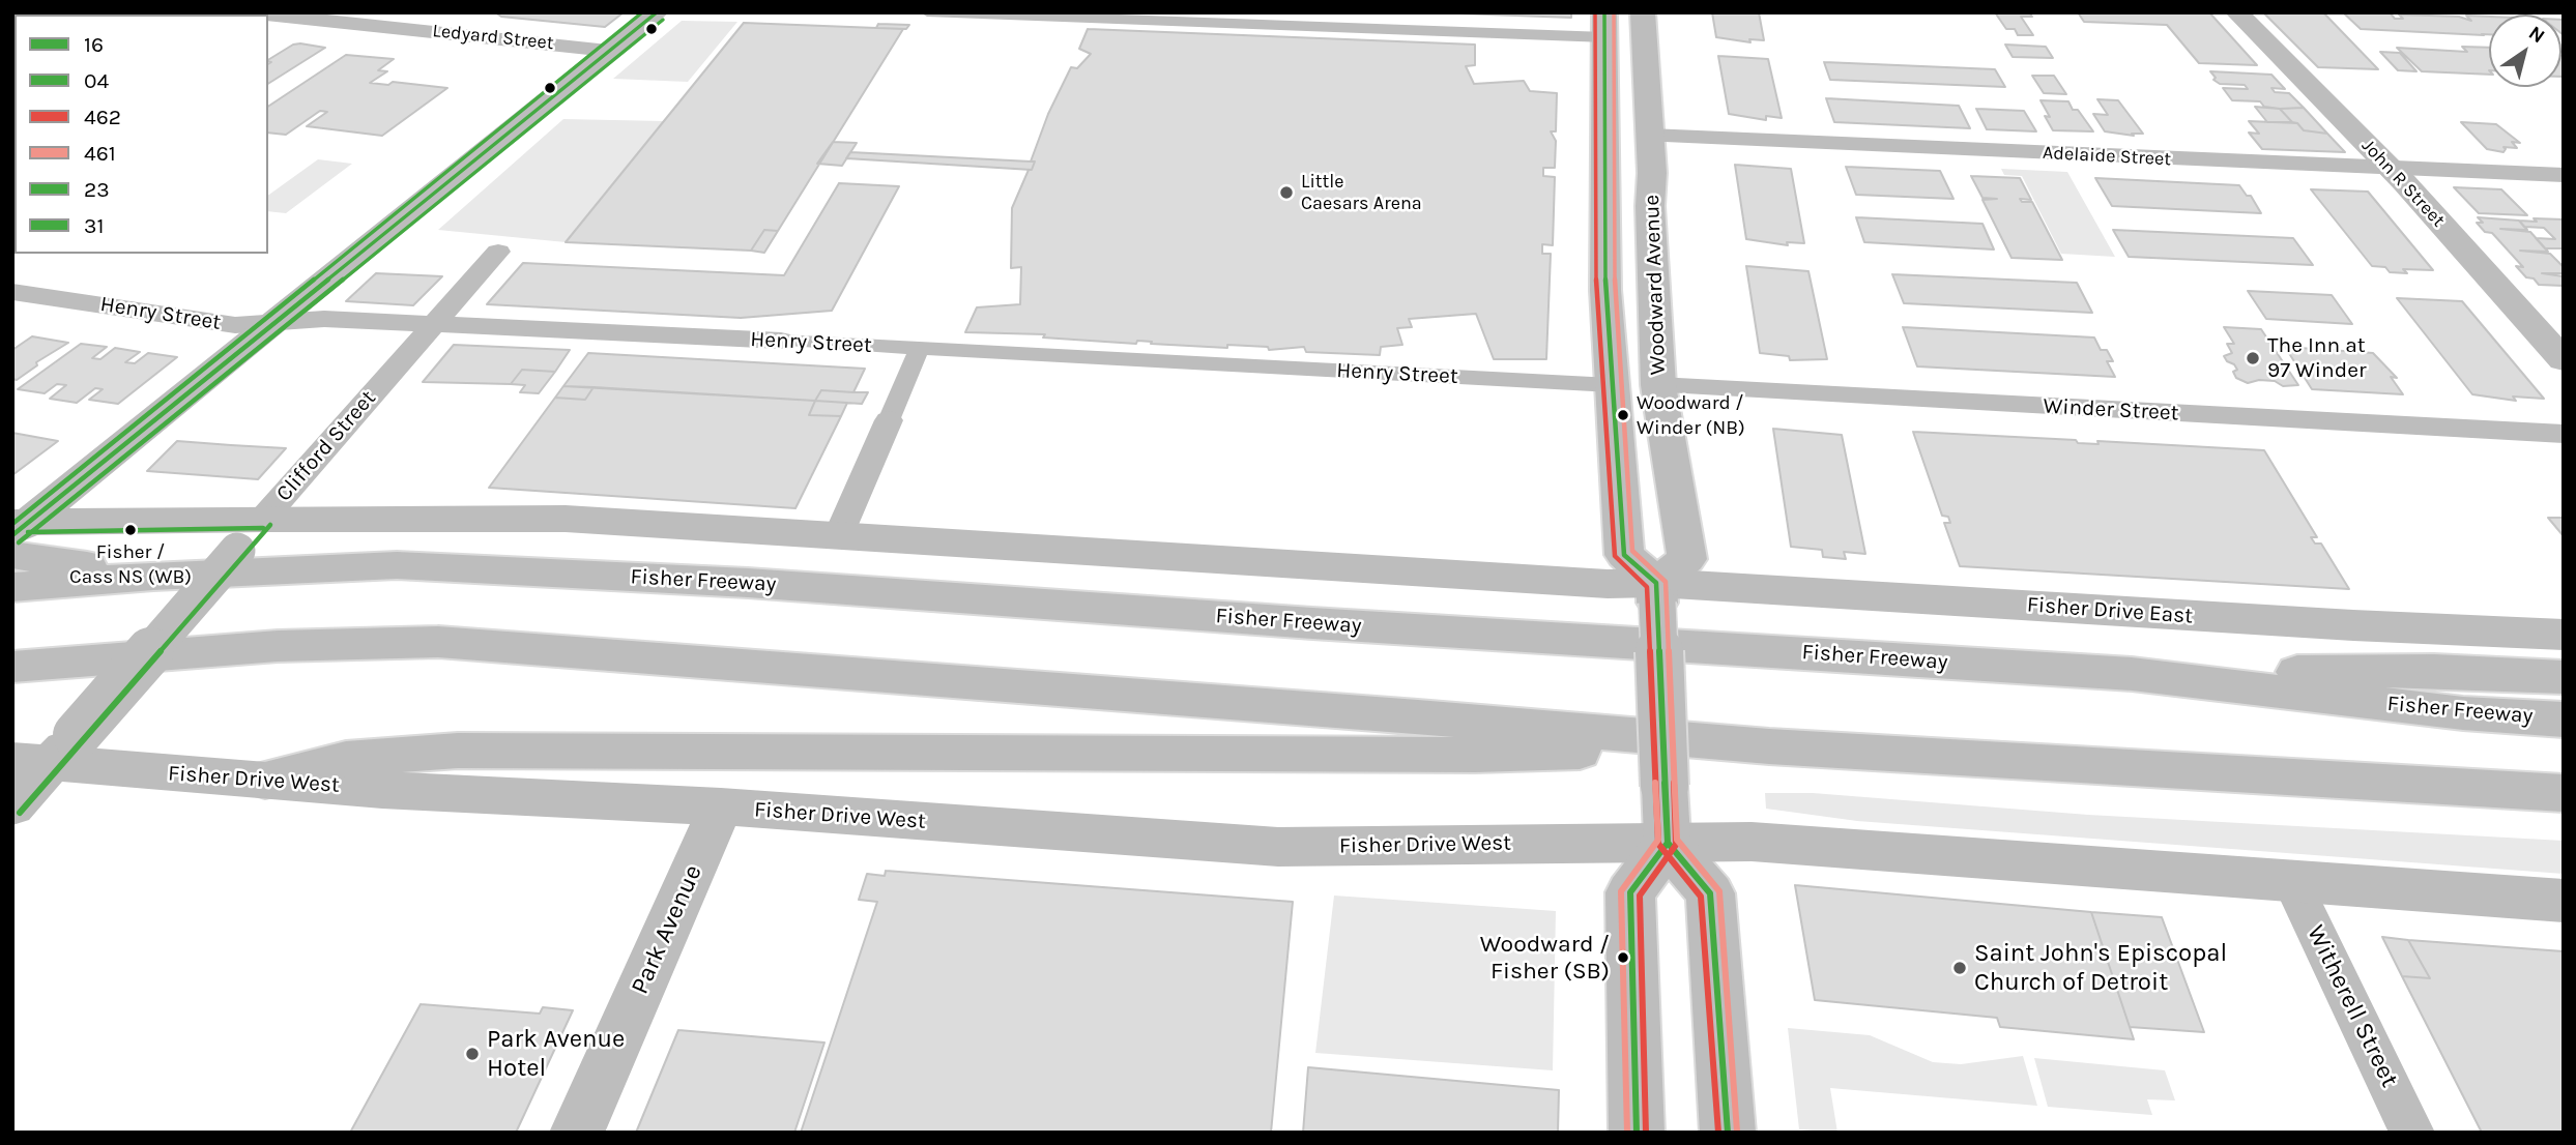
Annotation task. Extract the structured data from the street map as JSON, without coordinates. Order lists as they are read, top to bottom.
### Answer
{
  "streets": {
    "main road": [
      "John R Street",
      "Woodward Avenue",
      "Clifford Street",
      "Fisher Freeway",
      "Fisher Drive East",
      "Fisher Drive West",
      "Park Avenue"
    ],
    "street": [
      "Ledyard Street",
      "Adelaide Street",
      "Henry Street",
      "Winder Street",
      "Witherell Street"
    ]
  },
  "crossings": [
    ["Adelaide Street", "John R Street"],
    ["Adelaide Street", "Woodward Avenue"],
    ["Woodward Avenue", "Winder Street"],
    ["Woodward Avenue", "Fisher Drive East"],
    ["Henry Street", "Clifford Street"],
    ["Clifford Street", "Fisher Drive West"],
    ["Fisher Drive West", "Park Avenue"]
  ],
  "places": [
    "Little Caesars Arena",
    "The Inn at 97 Winder",
    "Woodward / Winder (NB)",
    "Fisher / Cass NS (WB)",
    "Woodward / Fisher (SB)",
    "Saint John's Episcopal Church of Detroit",
    "Park Avenue Hotel"
  ],
  "lines": [
    "transit line 16",
    "transit line 04",
    "transit line 462",
    "transit line 461",
    "transit line 31",
    "transit line 23"
  ],
  "legend": [
    "16",
    "04",
    "462",
    "461",
    "23",
    "31"
  ],
  "north": "top right"
}
